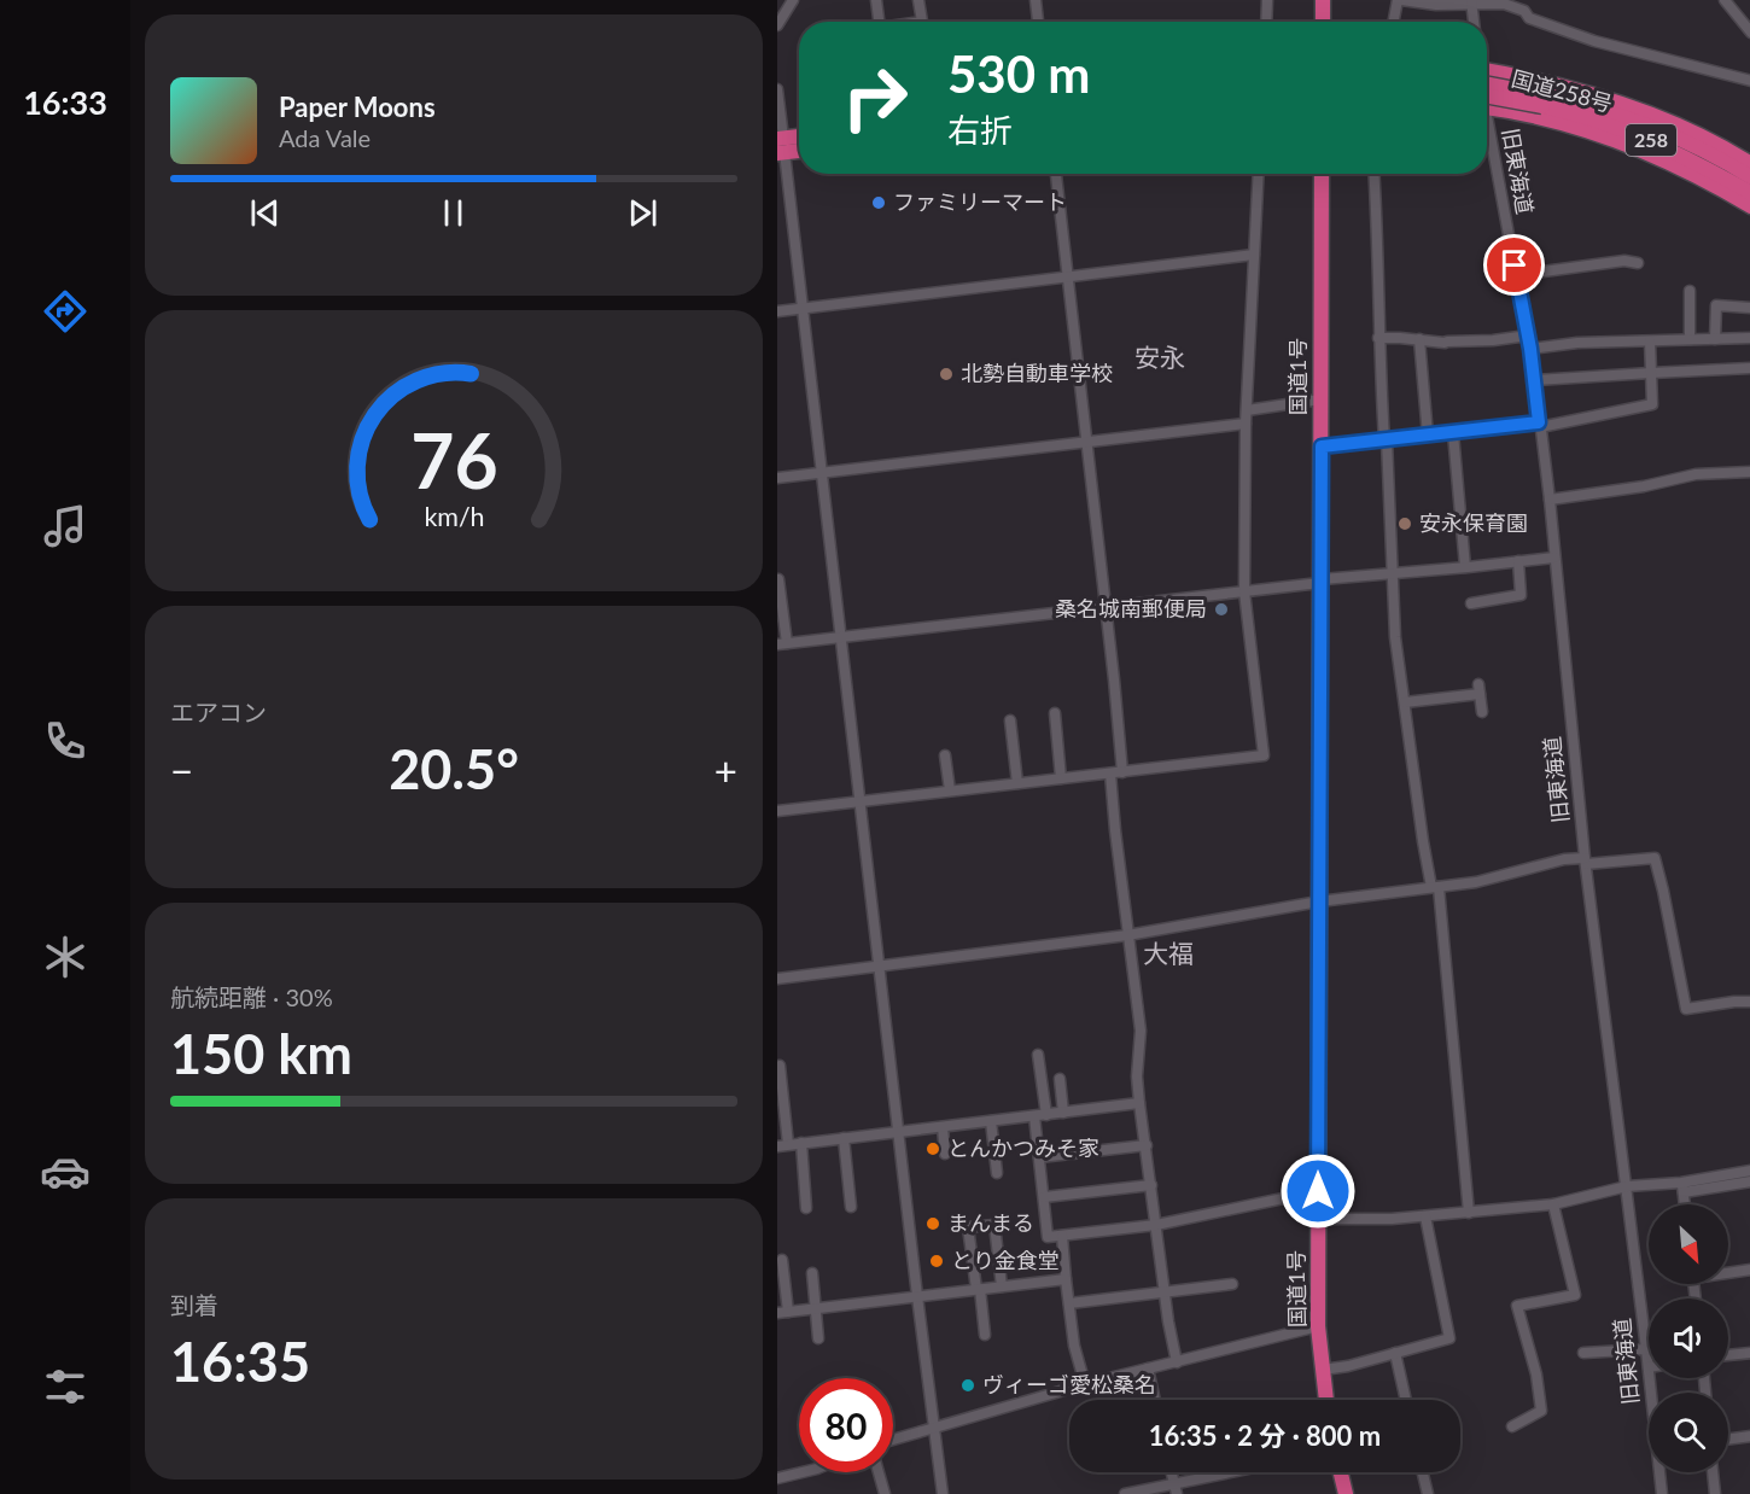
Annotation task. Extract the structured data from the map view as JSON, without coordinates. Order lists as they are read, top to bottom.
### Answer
{
  "streets": {
    "highway": ["国道258号", "258", "国道1号"],
    "street": ["旧東海道"]
  },
  "districts": ["安永", "大福"],
  "places": [
    "ファミリーマート",
    "北勢自動車学校",
    "安永保育園",
    "桑名城南郵便局",
    "とんかつみそ家",
    "まんまる",
    "とり金食堂",
    "ヴィーゴ愛松桑名"
  ],
  "north": "bottom right",
  "page": {
    "tabs": "16:33",
    "turn": ["530 m", "右折"],
    "song": ["Paper Moons", "Ada Vale"],
    "tile": [
      "エアコン",
      ["航続距離 · 30%", "150 km"],
      ["到着", "16:35"]
    ],
    "heat": ["−", "20.5°", "+"],
    "limit": "80",
    "trip": "16:35 · 2 分 · 800 m",
    "gauge": ["76", "km/h"]
  }
}
